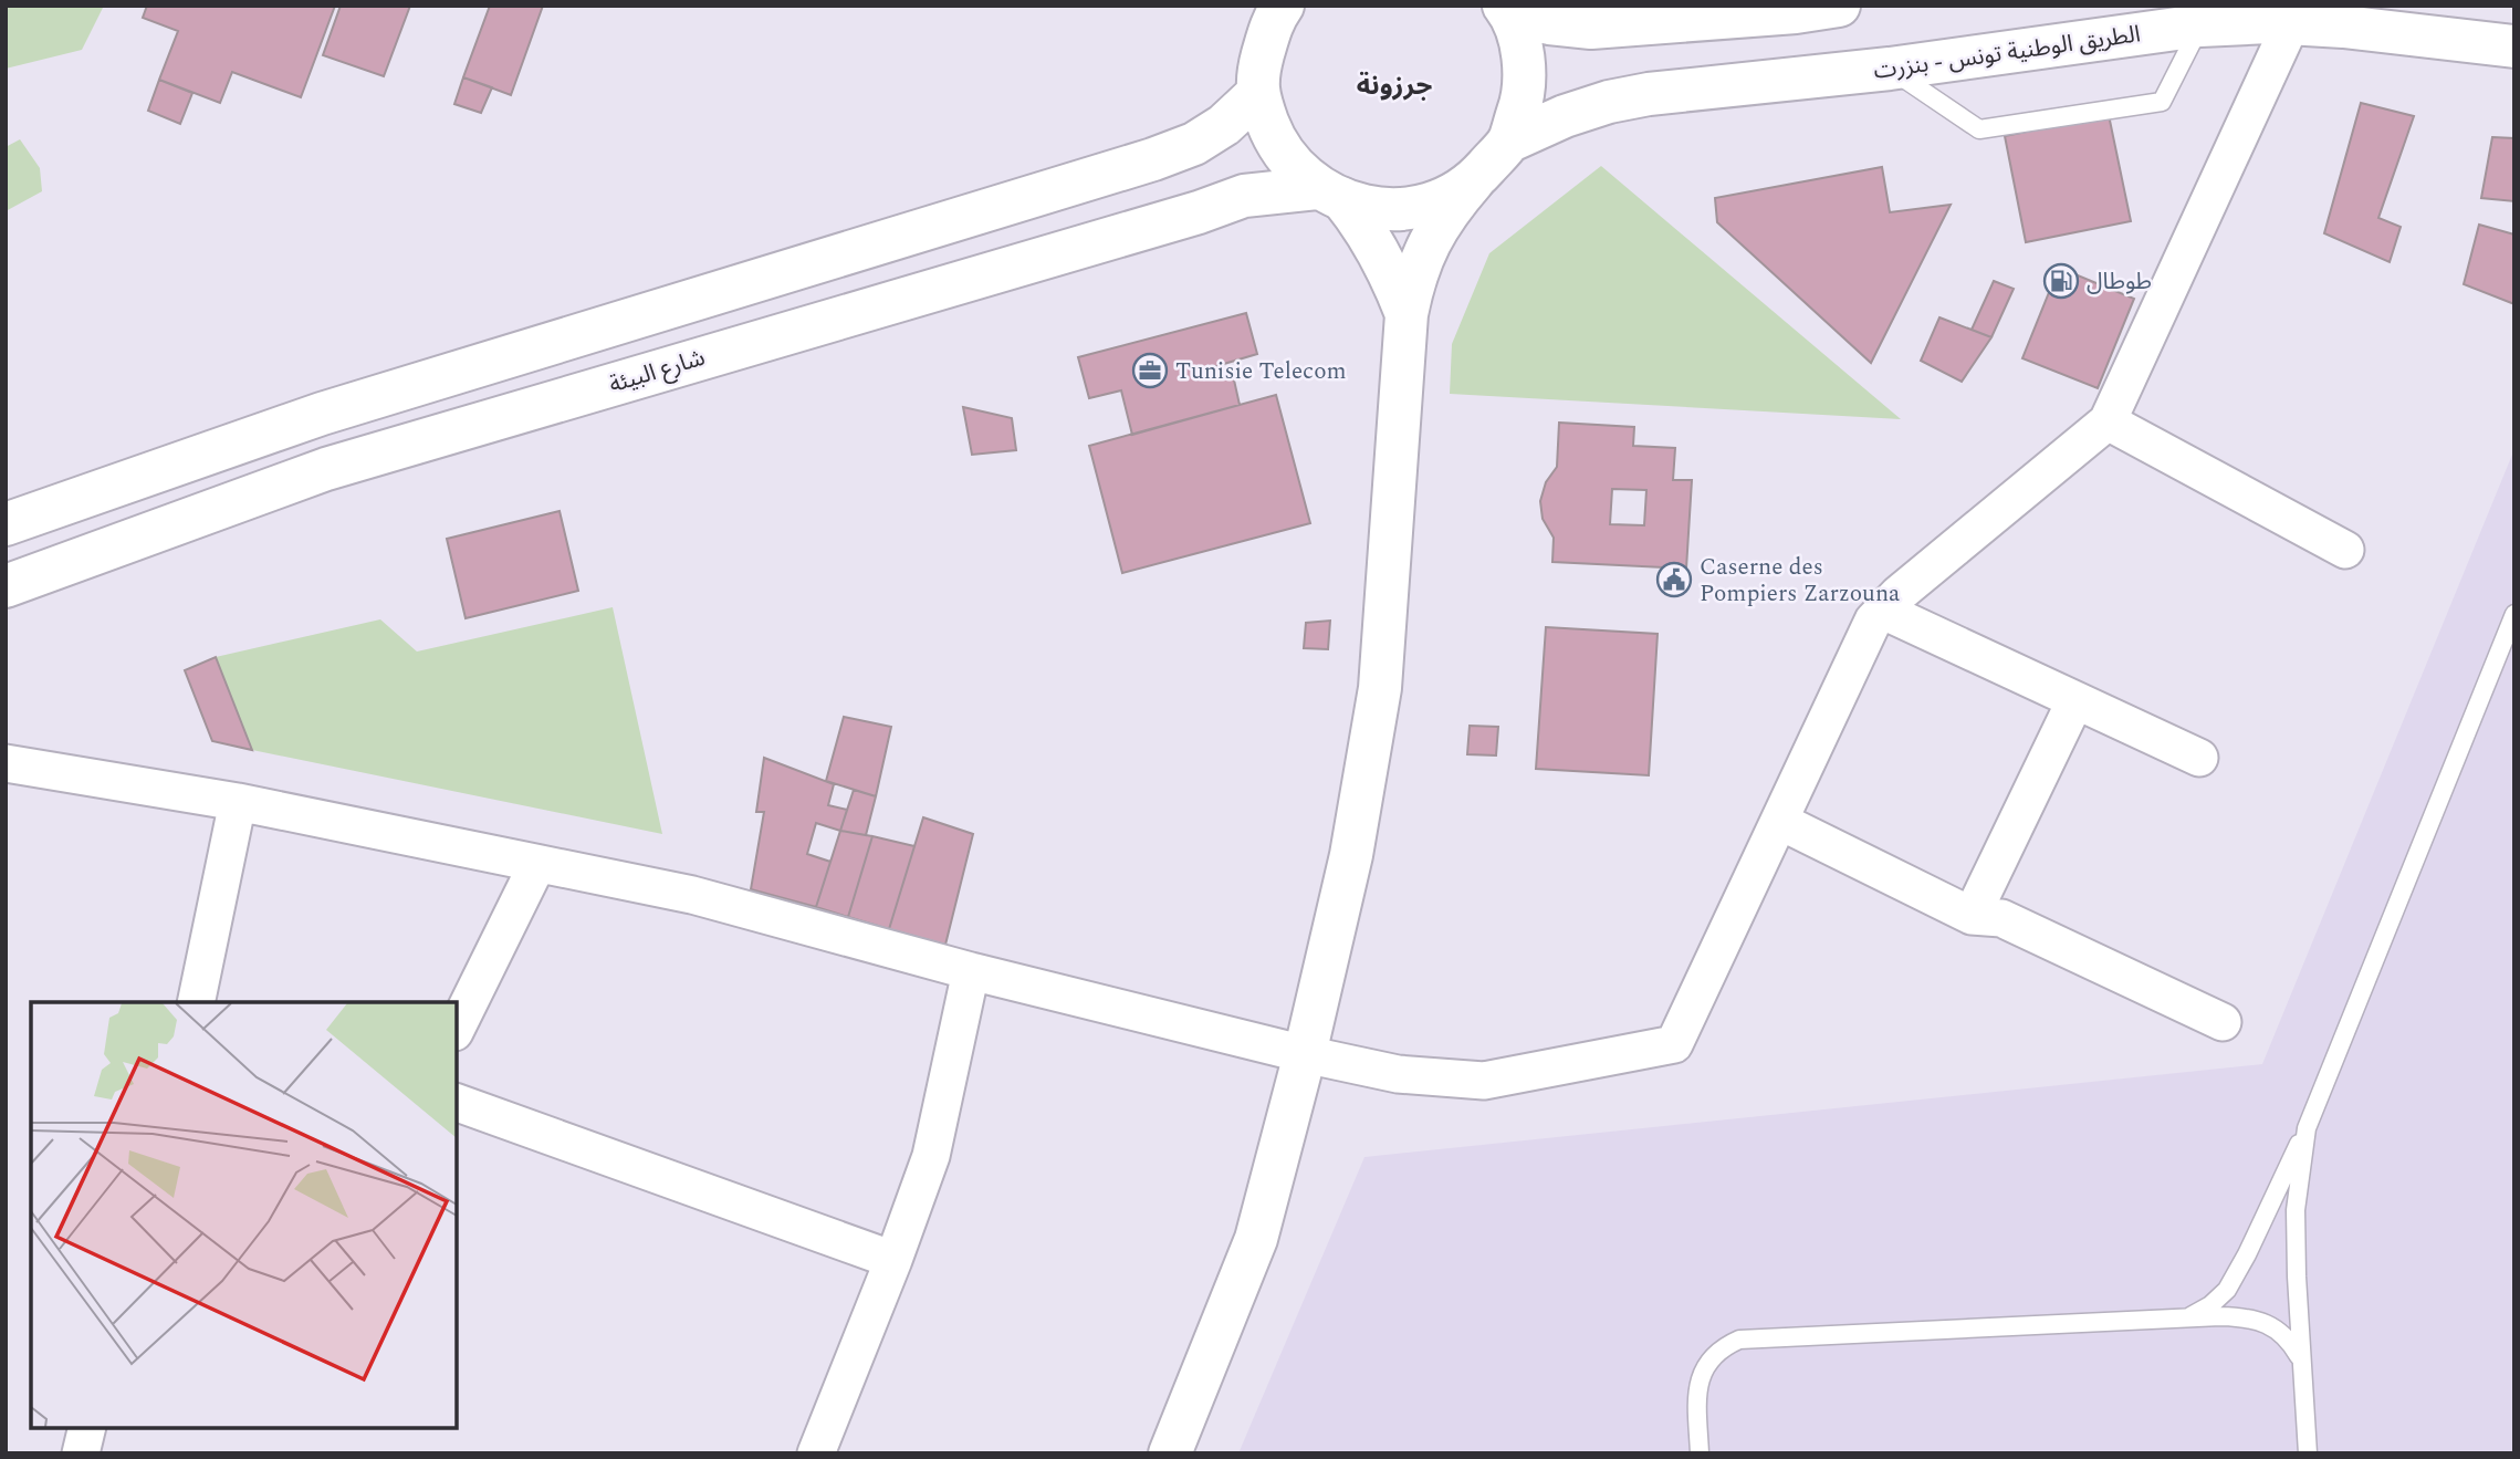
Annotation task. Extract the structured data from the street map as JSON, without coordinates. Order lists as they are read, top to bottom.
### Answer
{
  "streets": {
    "main road": ["الطريق الوطنية تونس - بنزرت", "شارع البيئة"]
  },
  "crossings": [
    ["الطريق الوطنية تونس - بنزرت", "شارع البيئة"]
  ],
  "districts": ["جرزونة"],
  "places": {
    "fuel station": ["طوطال"],
    "office": ["Tunisie Telecom"],
    "public building": ["Caserne des Pompiers Zarzouna"]
  }
}
